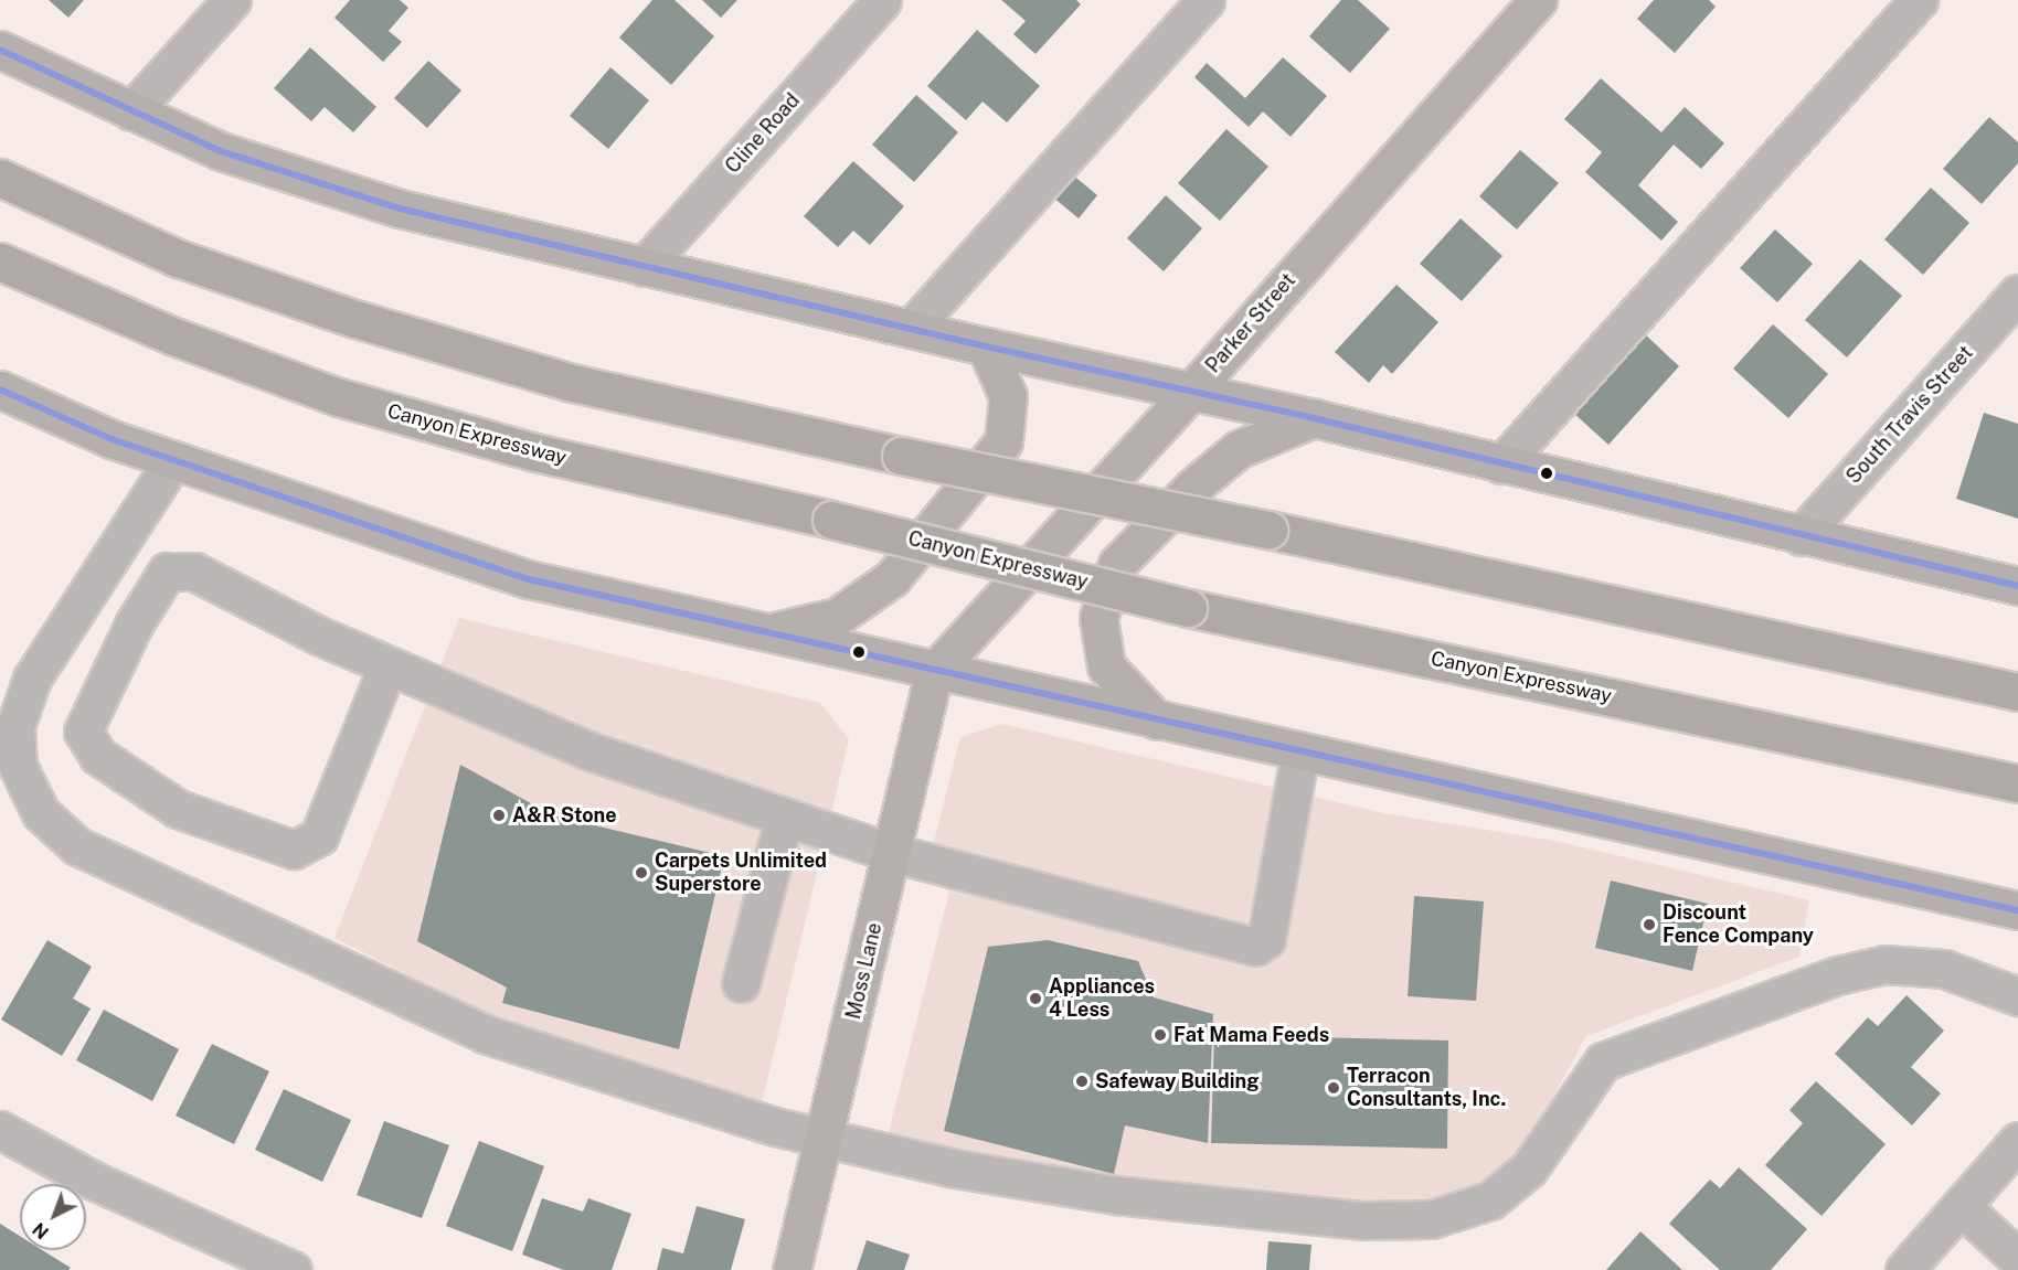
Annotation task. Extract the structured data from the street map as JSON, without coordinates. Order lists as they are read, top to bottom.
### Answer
{
  "streets": {
    "highway": ["Canyon Expressway"],
    "main road": ["Parker Street", "Moss Lane"],
    "street": ["Cline Road", "South Travis Street"]
  },
  "crossings": [
    ["Parker Street", "Moss Lane"]
  ],
  "places": [
    "A&R Stone",
    "Carpets Unlimited Superstore",
    "Discount Fence Company",
    "Appliances 4 Less",
    "Fat Mama Feeds",
    "Safeway Building",
    "Terracon Consultants, Inc."
  ],
  "north": "bottom left"
}
